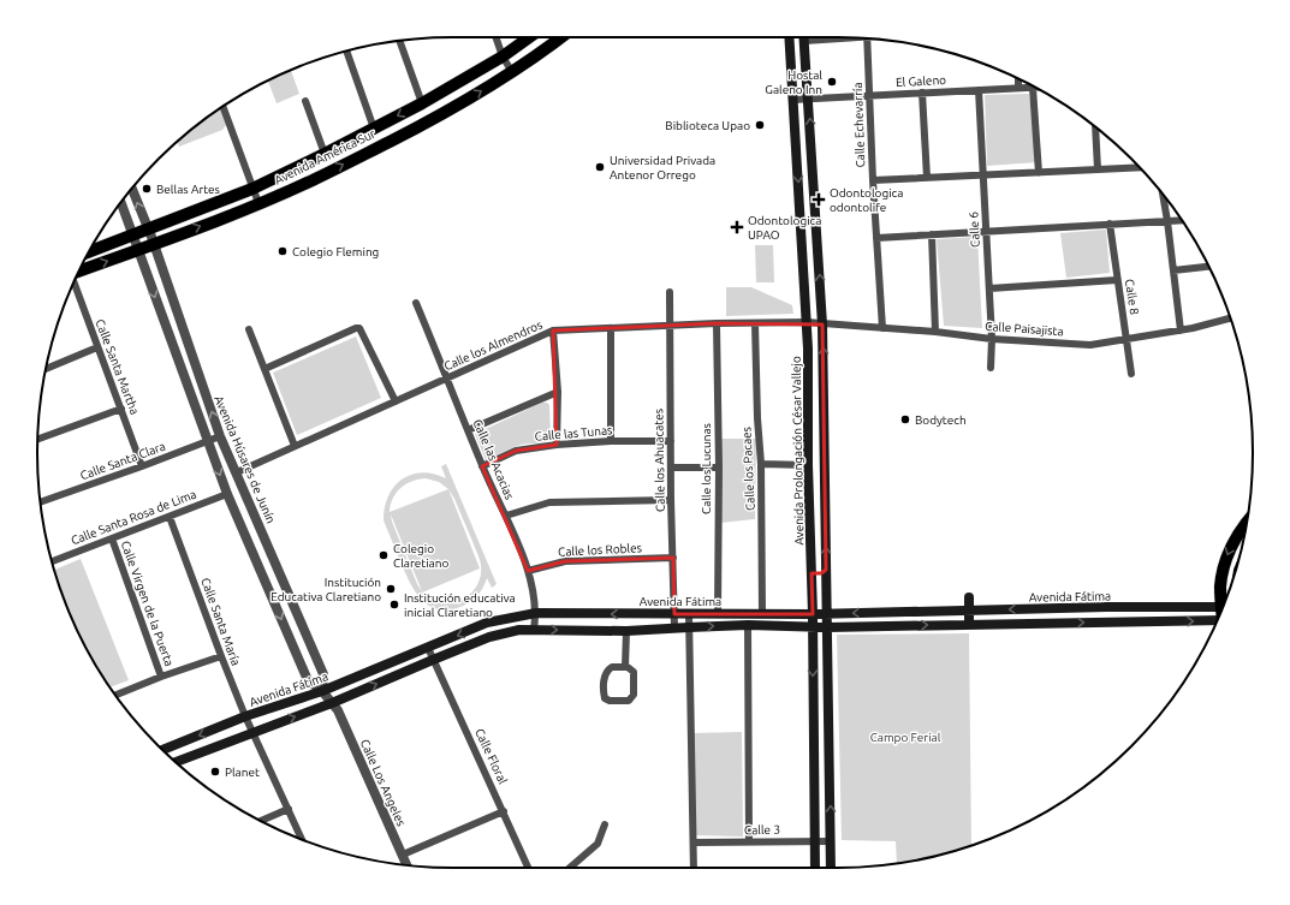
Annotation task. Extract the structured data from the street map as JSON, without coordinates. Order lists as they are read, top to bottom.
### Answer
{
  "streets": {
    "main road": ["Avenida América Sur", "Avenida Prolongación César Vallejo", "Avenida Fátima"],
    "street": [
      "El Galeno",
      "Calle Echevarría",
      "Calle 6",
      "Calle 8",
      "Calle Paisajista",
      "Calle los Almendros",
      "Calle Santa Martha",
      "Calle las Tunas",
      "Avenida Húsares de Junín",
      "Calle las Acacias",
      "Calle Santa Clara",
      "Calle los Ahuacates",
      "Calle los Lucunas",
      "Calle los Pacaes",
      "Calle Santa Rosa de Lima",
      "Calle los Robles",
      "Calle Virgen de la Puerta",
      "Calle Santa María",
      "Calle Floral",
      "Calle Los Angeles",
      "Calle 3"
    ]
  },
  "crossings": [
    ["El Galeno", "Calle Echevarría"],
    ["El Galeno", "Calle 6"],
    ["El Galeno", "Avenida Prolongación César Vallejo"],
    ["Calle Echevarría", "Calle Paisajista"],
    ["Avenida América Sur", "Avenida Húsares de Junín"],
    ["Calle 6", "Calle Paisajista"],
    ["Calle 8", "Calle Paisajista"],
    ["Calle Paisajista", "Calle los Almendros"],
    ["Calle Paisajista", "Avenida Prolongación César Vallejo"],
    ["Calle los Almendros", "Avenida Prolongación César Vallejo"],
    ["Calle los Almendros", "Avenida Húsares de Junín"],
    ["Calle los Almendros", "Calle las Acacias"],
    ["Calle los Almendros", "Calle los Ahuacates"],
    ["Calle los Almendros", "Calle los Lucunas"],
    ["Calle los Almendros", "Calle los Pacaes"],
    ["Calle Santa Martha", "Calle Santa Clara"],
    ["Calle las Tunas", "Calle las Acacias"],
    ["Calle las Tunas", "Calle los Ahuacates"],
    ["Avenida Prolongación César Vallejo", "Avenida Fátima"],
    ["Avenida Prolongación César Vallejo", "Calle 3"],
    ["Avenida Húsares de Junín", "Calle Santa Clara"],
    ["Avenida Húsares de Junín", "Avenida Fátima"],
    ["Calle las Acacias", "Calle los Robles"],
    ["Calle las Acacias", "Avenida Fátima"],
    ["Calle los Ahuacates", "Calle los Robles"],
    ["Calle los Ahuacates", "Avenida Fátima"],
    ["Calle los Lucunas", "Avenida Fátima"],
    ["Calle los Pacaes", "Avenida Fátima"],
    ["Calle Santa Rosa de Lima", "Calle Virgen de la Puerta"],
    ["Calle Santa Rosa de Lima", "Calle Santa María"],
    ["Avenida Fátima", "Calle Santa María"],
    ["Avenida Fátima", "Calle Floral"],
    ["Avenida Fátima", "Calle Los Angeles"]
  ],
  "parks": ["Campo Ferial"],
  "places": {
    "other": [
      "Hostal Galeno Inn",
      "Biblioteca Upao",
      "Universidad Privada Antenor Orrego",
      "Bellas Artes",
      "Colegio Fleming",
      "Bodytech",
      "Colegio Claretiano",
      "Institución Educativa Claretiano",
      "Institución educativa inicial Claretiano",
      "Planet"
    ],
    "health": ["Odontologica odontolife", "Odontologica UPAO"]
  }
}
